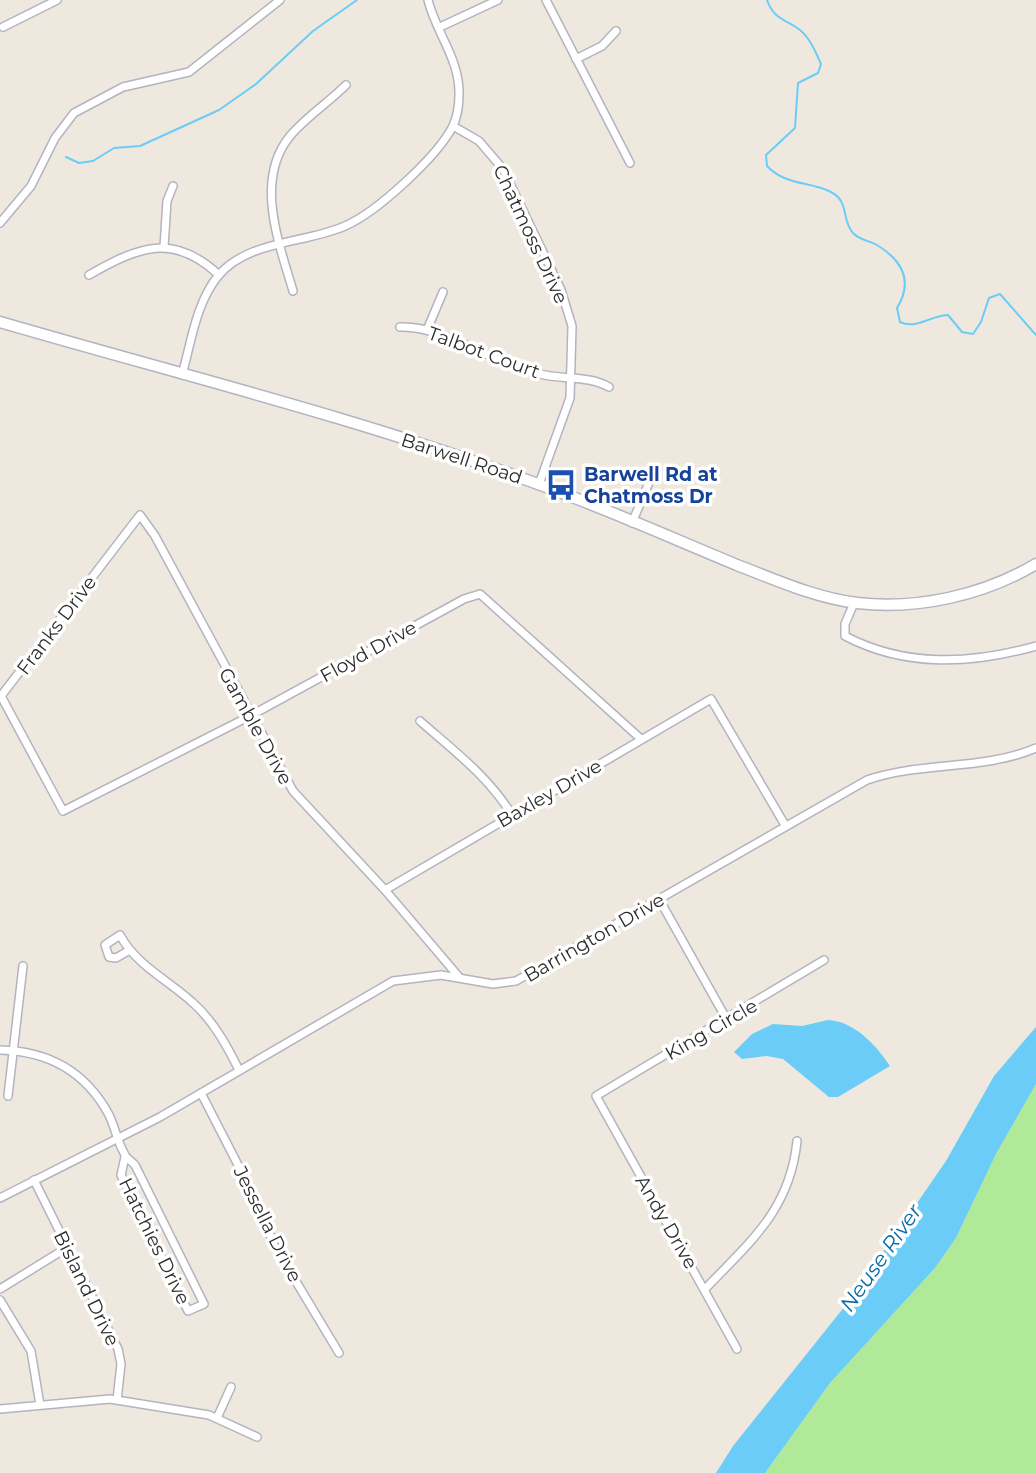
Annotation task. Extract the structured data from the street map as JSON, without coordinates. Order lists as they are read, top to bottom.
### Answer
{
  "streets": {
    "street": [
      "Chatmoss Drive",
      "Talbot Court",
      "Barwell Road",
      "Franks Drive",
      "Floyd Drive",
      "Gamble Drive",
      "Baxley Drive",
      "Barrington Drive",
      "King Circle",
      "Andy Drive",
      "Jessella Drive",
      "Hatchies Drive",
      "Bisland Drive"
    ]
  },
  "crossings": [
    ["Chatmoss Drive", "Talbot Court"],
    ["Chatmoss Drive", "Barwell Road"],
    ["Franks Drive", "Floyd Drive"],
    ["Franks Drive", "Gamble Drive"],
    ["Floyd Drive", "Gamble Drive"],
    ["Floyd Drive", "Baxley Drive"],
    ["Gamble Drive", "Baxley Drive"],
    ["Gamble Drive", "Barrington Drive"],
    ["Baxley Drive", "Barrington Drive"],
    ["Barrington Drive", "Jessella Drive"],
    ["Barrington Drive", "Hatchies Drive"],
    ["Barrington Drive", "Bisland Drive"],
    ["King Circle", "Andy Drive"]
  ],
  "water": ["Neuse River"],
  "places": {
    "bus stop": ["Barwell Rd at Chatmoss Dr"]
  }
}
